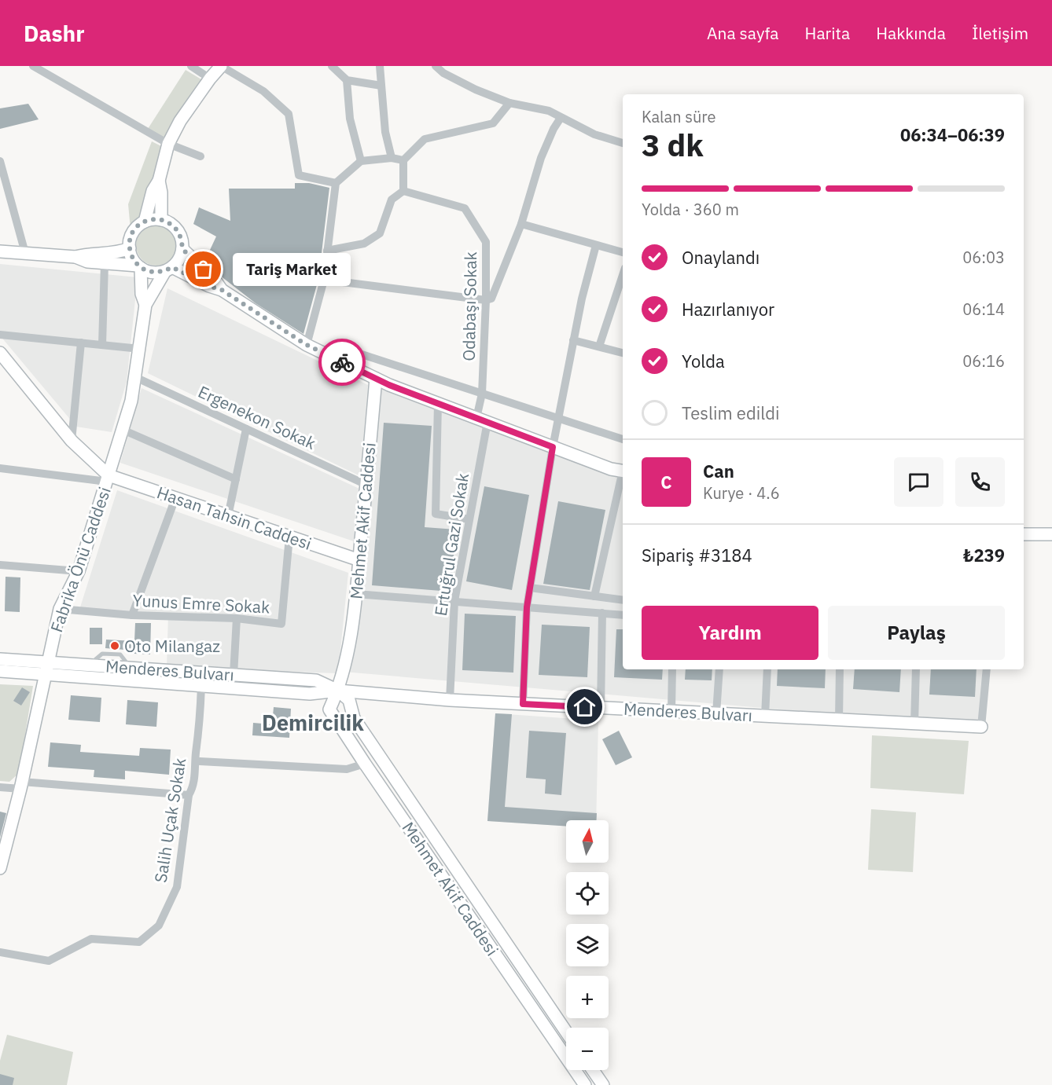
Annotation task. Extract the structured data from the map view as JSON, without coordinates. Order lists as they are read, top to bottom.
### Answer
{
  "streets": {
    "street": [
      "Odabaşı Sokak",
      "Ergenekon Sokak",
      "Hasan Tahsin Caddesi",
      "Mehmet Akif Caddesi",
      "Ertuğrul Gazi Sokak",
      "Fabrika Önü Caddesi",
      "Yunus Emre Sokak",
      "Menderes Bulvarı",
      "Salih Uçak Sokak"
    ]
  },
  "crossings": [
    ["Odabaşı Sokak", "Ertuğrul Gazi Sokak"],
    ["Ergenekon Sokak", "Mehmet Akif Caddesi"],
    ["Ergenekon Sokak", "Fabrika Önü Caddesi"],
    ["Hasan Tahsin Caddesi", "Mehmet Akif Caddesi"],
    ["Hasan Tahsin Caddesi", "Fabrika Önü Caddesi"],
    ["Hasan Tahsin Caddesi", "Yunus Emre Sokak"],
    ["Mehmet Akif Caddesi", "Menderes Bulvarı"],
    ["Ertuğrul Gazi Sokak", "Menderes Bulvarı"],
    ["Fabrika Önü Caddesi", "Yunus Emre Sokak"],
    ["Fabrika Önü Caddesi", "Menderes Bulvarı"],
    ["Menderes Bulvarı", "Salih Uçak Sokak"]
  ],
  "districts": ["Demircilik"],
  "places": ["Tariş Market", "Oto Milangaz"],
  "north": "top",
  "page": {
    "header": "Dashr",
    "nav": [
      "Ana sayfa",
      "Harita",
      "Hakkında",
      "İletişim"
    ],
    "heading": ["3 dk", "Kalan süre", "06:34–06:39"],
    "panel": [
      "Can",
      "Kurye · 4.6",
      "Sipariş #3184",
      "₺239"
    ],
    "bar": "Yolda · 360 m",
    "list": [
      ["Onaylandı", "06:03"],
      ["Hazırlanıyor", "06:14"],
      ["Yolda", "06:16"],
      "Teslim edildi"
    ],
    "bubble": "Tariş Market",
    "round": "C",
    "buttons": ["Yardım", "Paylaş"],
    "map_buttons": ["+", "−"]
  }
}
